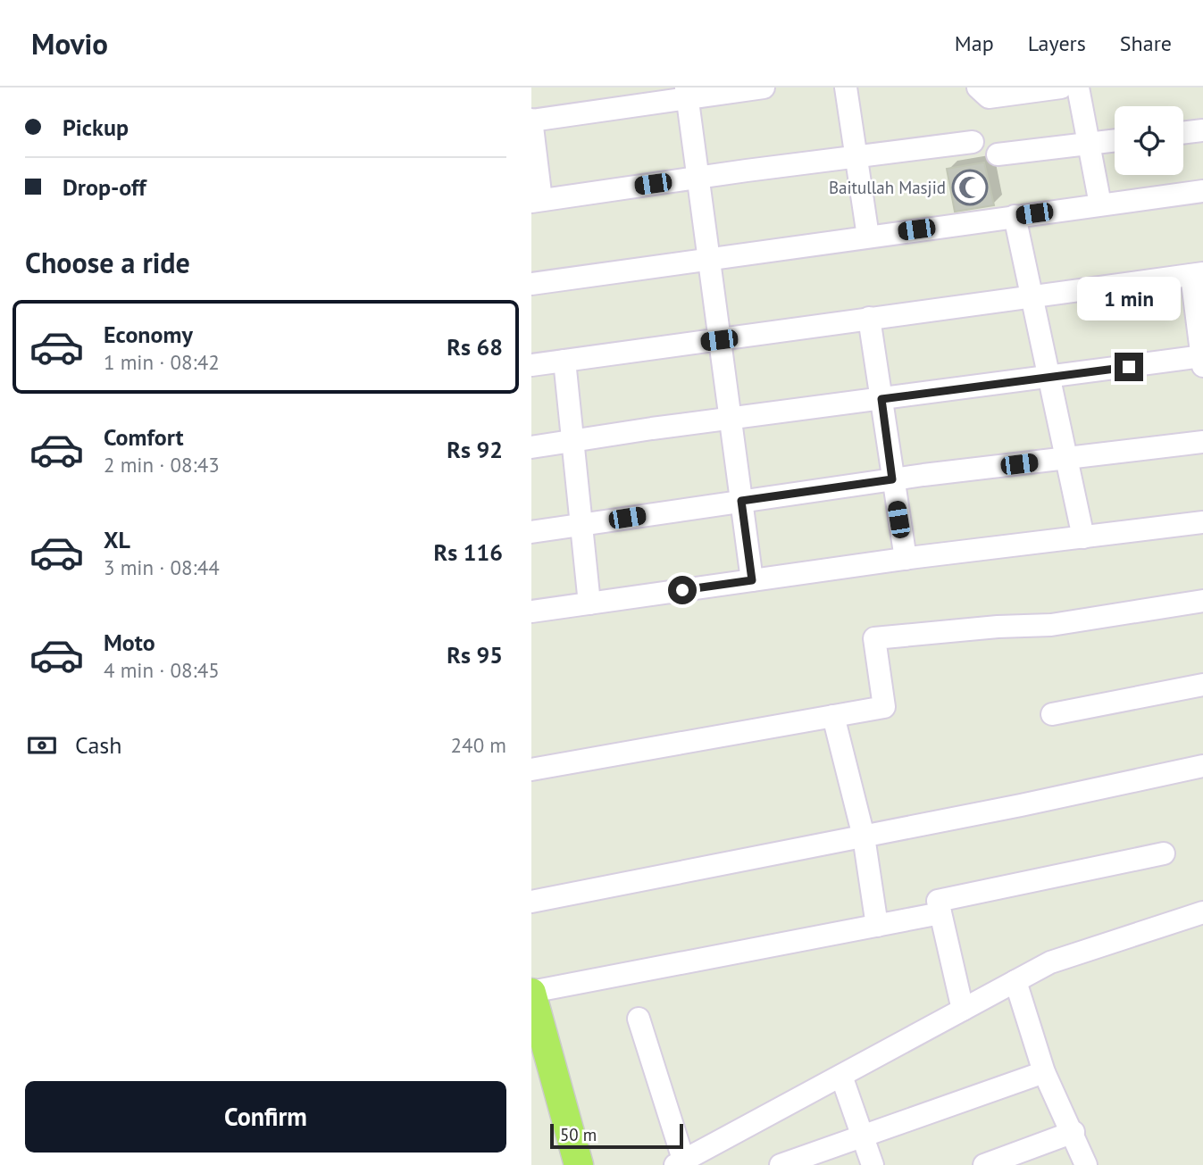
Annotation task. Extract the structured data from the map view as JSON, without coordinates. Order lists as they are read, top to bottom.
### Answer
{
  "places": {
    "mosque": ["Baitullah Masjid"]
  },
  "scale_bar": "50 m",
  "page": {
    "header": "Movio",
    "nav": ["Map", "Layers", "Share"],
    "banner": ["Pickup", "Drop-off"],
    "heading": "Choose a ride",
    "bubble": "1 min",
    "list": [
      {
        "name": "Economy",
        "note": "1 min · 08:42",
        "value": "Rs 68"
      },
      {
        "name": "Comfort",
        "note": "2 min · 08:43",
        "value": "Rs 92"
      },
      {
        "name": "XL",
        "note": "3 min · 08:44",
        "value": "Rs 116"
      },
      {
        "name": "Moto",
        "note": "4 min · 08:45",
        "value": "Rs 95"
      }
    ],
    "pay": ["Cash", "240 m"],
    "buttons": "Confirm",
    "scale": "50 m"
  }
}
